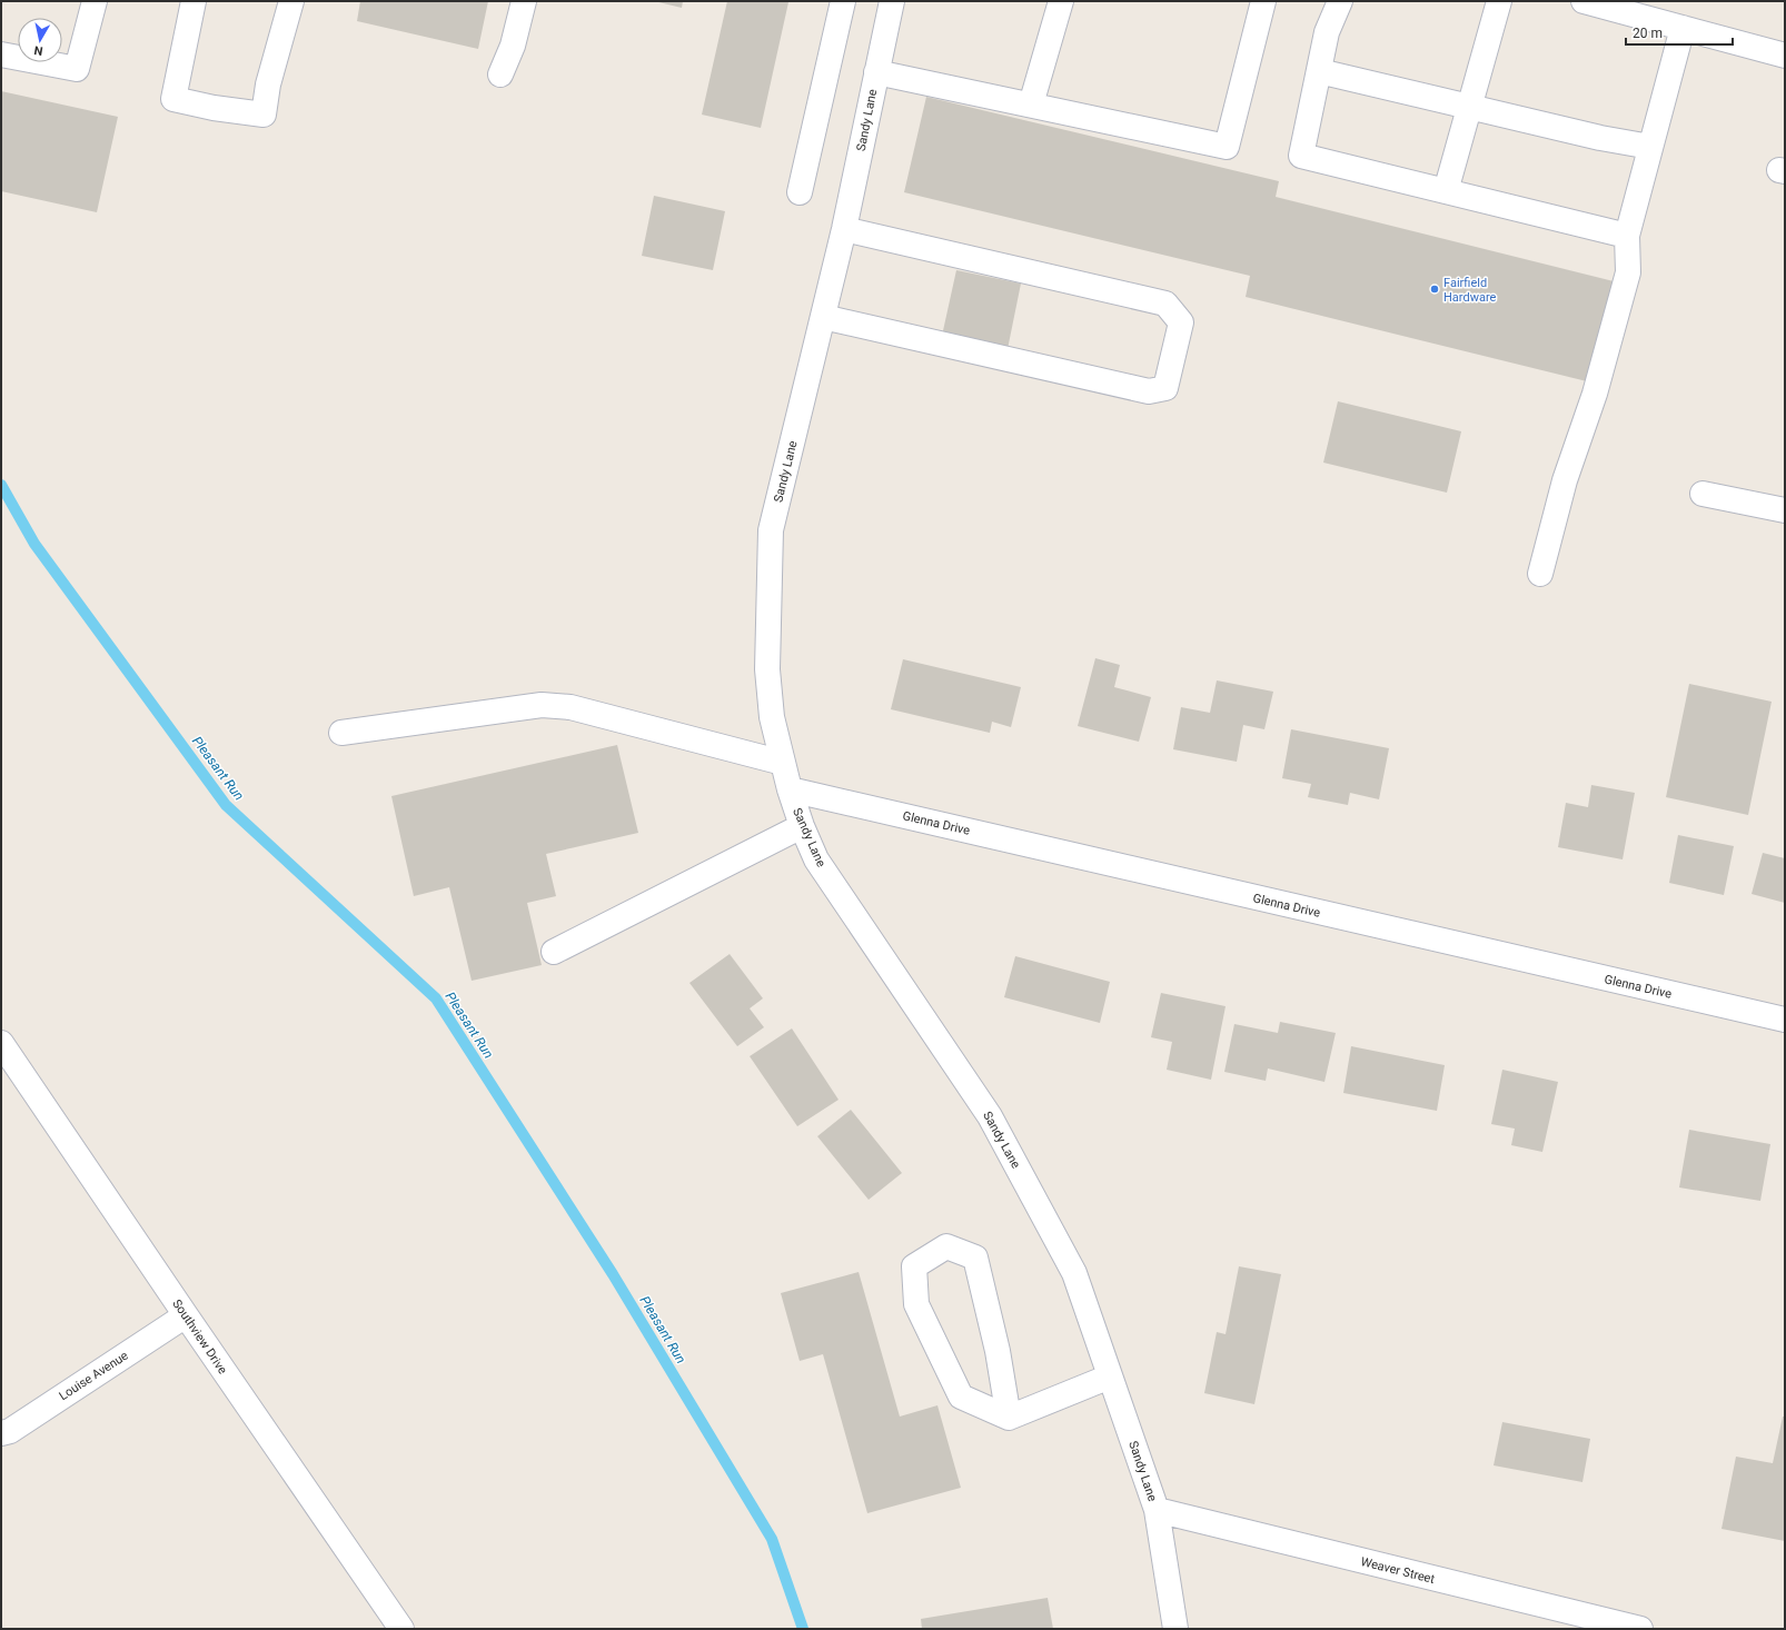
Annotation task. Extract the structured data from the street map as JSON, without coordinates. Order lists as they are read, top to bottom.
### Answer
{
  "streets": {
    "street": [
      "Sandy Lane",
      "Glenna Drive",
      "Southview Drive",
      "Louise Avenue",
      "Weaver Street"
    ]
  },
  "crossings": [
    ["Sandy Lane", "Glenna Drive"],
    ["Sandy Lane", "Weaver Street"],
    ["Southview Drive", "Louise Avenue"]
  ],
  "water": ["Pleasant Run"],
  "places": ["Fairfield Hardware"],
  "scale_bar": "20 m",
  "north": "bottom"
}
